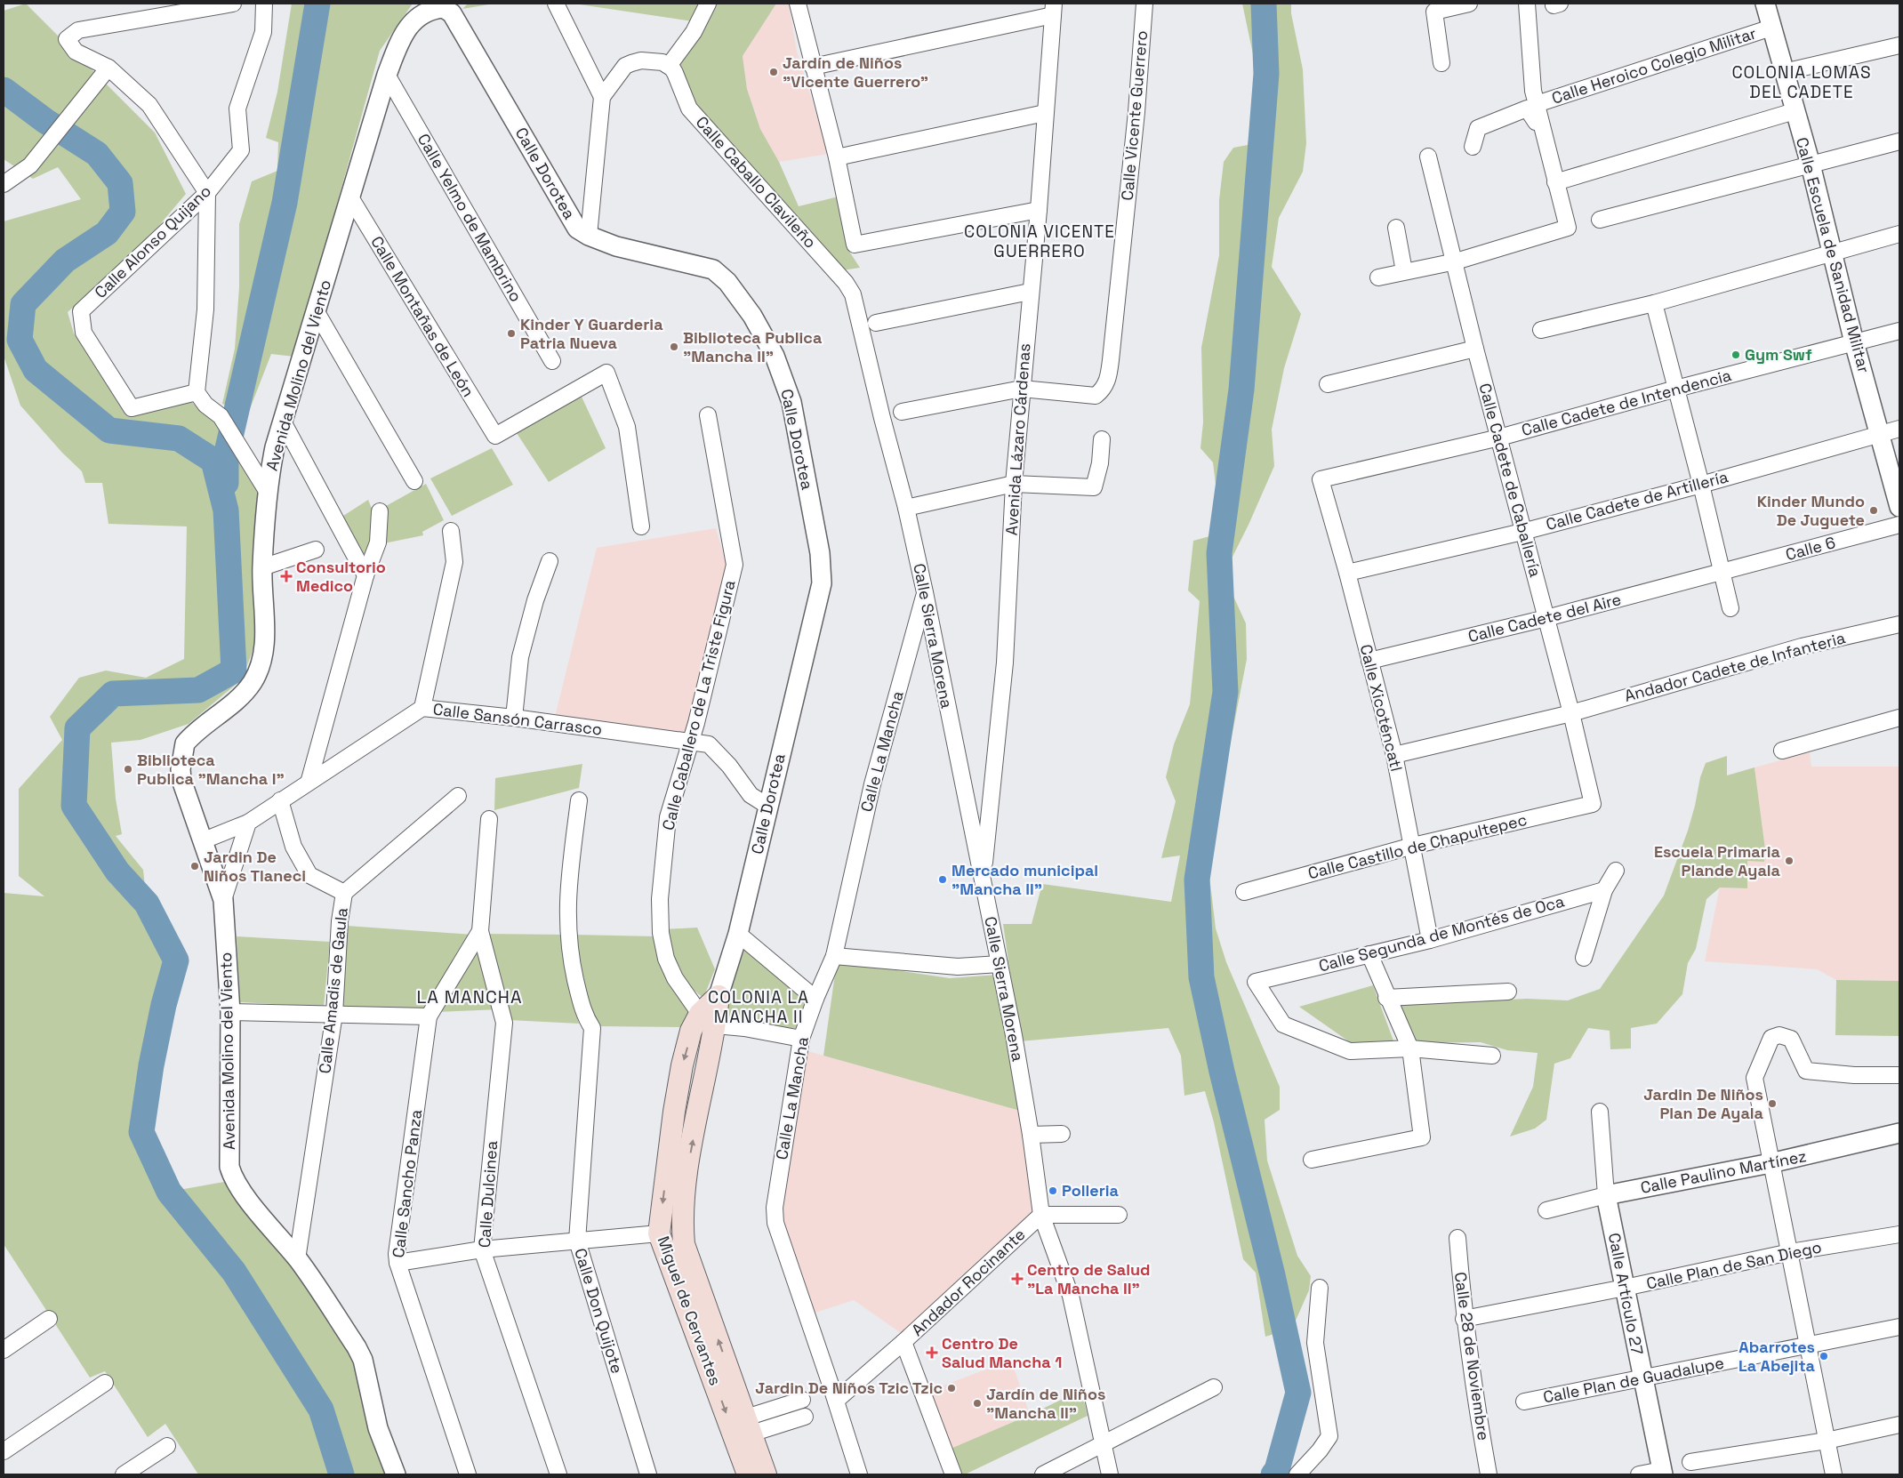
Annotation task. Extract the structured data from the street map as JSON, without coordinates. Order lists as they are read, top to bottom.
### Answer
{
  "streets": {
    "main road": ["Calle Dorotea", "Miguel de Cervantes"],
    "street": [
      "Calle Heroico Colegio Militar",
      "Calle Vicente Guerrero",
      "Calle Caballo Clavileño",
      "Calle Yelmo de Mambrino",
      "Calle Alonso Quijano",
      "Calle Escuela de Sanidad Militar",
      "Calle Montañas de León",
      "Avenida Molino del Viento",
      "Calle Cadete de Intendencia",
      "Avenida Lázaro Cárdenas",
      "Calle Cadete de Caballería",
      "Calle Cadete de Artillería",
      "Calle 6",
      "Calle Cadete del Aire",
      "Calle Sierra Morena",
      "Andador Cadete de Infanteria",
      "Calle Caballero de La Triste Figura",
      "Calle Xicoténcatl",
      "Calle Sansón Carrasco",
      "Calle La Mancha",
      "Calle Castillo de Chapultepec",
      "Calle Segunda de Montés de Oca",
      "Calle Amadis de Gaula",
      "Calle Paulino Martínez",
      "Calle Sancho Panza",
      "Calle Dulcinea",
      "Calle Plan de San Diego",
      "Andador Rocinante",
      "Calle Artículo 27",
      "Calle Don Quijote",
      "Calle 28 de Noviembre",
      "Calle Plan de Guadalupe"
    ]
  },
  "crossings": [
    ["Calle Heroico Colegio Militar", "Calle Escuela de Sanidad Militar"],
    ["Calle Vicente Guerrero", "Avenida Lázaro Cárdenas"],
    ["Calle Dorotea", "Avenida Molino del Viento"],
    ["Calle Dorotea", "Calle Caballero de La Triste Figura"],
    ["Calle Dorotea", "Calle Sansón Carrasco"],
    ["Calle Dorotea", "Miguel de Cervantes"],
    ["Calle Caballo Clavileño", "Calle Sierra Morena"],
    ["Calle Yelmo de Mambrino", "Avenida Molino del Viento"],
    ["Calle Escuela de Sanidad Militar", "Calle Cadete de Intendencia"],
    ["Calle Escuela de Sanidad Militar", "Calle Cadete de Artillería"],
    ["Calle Montañas de León", "Avenida Molino del Viento"],
    ["Avenida Molino del Viento", "Calle Sansón Carrasco"],
    ["Avenida Molino del Viento", "Calle Amadis de Gaula"],
    ["Calle Cadete de Intendencia", "Calle Cadete de Caballería"],
    ["Calle Cadete de Intendencia", "Calle Xicoténcatl"],
    ["Avenida Lázaro Cárdenas", "Calle Sierra Morena"],
    ["Calle Cadete de Caballería", "Calle Cadete de Artillería"],
    ["Calle Cadete de Caballería", "Calle Cadete del Aire"],
    ["Calle Cadete de Caballería", "Andador Cadete de Infanteria"],
    ["Calle Cadete de Caballería", "Calle Castillo de Chapultepec"],
    ["Calle Cadete de Artillería", "Calle Xicoténcatl"],
    ["Calle 6", "Calle Cadete del Aire"],
    ["Calle Cadete del Aire", "Calle Xicoténcatl"],
    ["Calle Sierra Morena", "Calle La Mancha"],
    ["Calle Sierra Morena", "Andador Rocinante"],
    ["Andador Cadete de Infanteria", "Calle Xicoténcatl"],
    ["Calle Caballero de La Triste Figura", "Calle Sansón Carrasco"],
    ["Calle Caballero de La Triste Figura", "Miguel de Cervantes"],
    ["Calle Xicoténcatl", "Calle Castillo de Chapultepec"],
    ["Calle Xicoténcatl", "Calle Segunda de Montés de Oca"],
    ["Calle Sansón Carrasco", "Calle Amadis de Gaula"],
    ["Calle La Mancha", "Andador Rocinante"],
    ["Calle Paulino Martínez", "Calle Artículo 27"],
    ["Calle Plan de San Diego", "Calle Artículo 27"],
    ["Calle Plan de San Diego", "Calle 28 de Noviembre"],
    ["Calle Artículo 27", "Calle Plan de Guadalupe"]
  ],
  "one_way": ["Miguel de Cervantes"],
  "districts": [
    "COLONIA LOMAS DEL CADETE",
    "COLONIA VICENTE GUERRERO",
    "LA MANCHA",
    "COLONIA LA MANCHA II"
  ],
  "places": {
    "other": [
      "Jardín de Niños \"Vicente Guerrero\"",
      "Kinder Y Guarderia Patria Nueva",
      "Biblioteca Publica \"Mancha II\"",
      "Gym Swf",
      "Kinder Mundo De Juguete",
      "Biblioteca Publica \"Mancha I\"",
      "Escuela Primaria Plande Ayala",
      "Jardin De Niños Tlaneci",
      "Mercado municipal \"Mancha II\"",
      "Jardin De Niños Plan De Ayala",
      "Polleria",
      "Abarrotes La Abejita",
      "Jardin De Niños Tzic Tzic",
      "Jardín de Niños \"Mancha II\""
    ],
    "health": ["Consultorio Medico", "Centro de Salud \"La Mancha II\"", "Centro De Salud Mancha 1"]
  }
}
